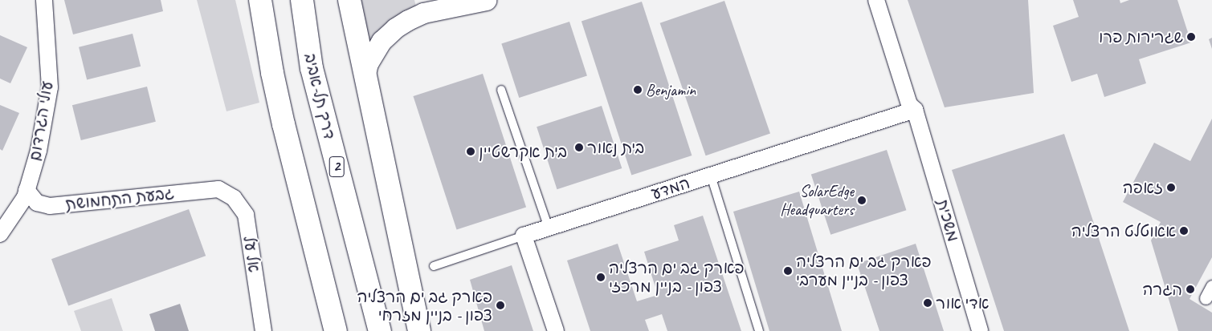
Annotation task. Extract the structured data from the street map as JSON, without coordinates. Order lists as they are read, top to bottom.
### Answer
{
  "streets": {
    "highway": ["דרך תל-אביב", "2"],
    "street": [
      "עולי הגרדום",
      "המדע",
      "גבעת התחמושת",
      "משכית",
      "אל על"
    ]
  },
  "crossings": [
    ["עולי הגרדום", "גבעת התחמושת"],
    ["המדע", "משכית"],
    ["גבעת התחמושת", "אל על"]
  ],
  "places": [
    "שגרירות פרו",
    "Benjamin",
    "בית נאור",
    "בית אקרשטיין",
    "זאפה",
    "SolarEdge Headquarters",
    "אאוטלט הרצליה",
    "פארק גב ים הרצליה צפון - בניין מערבי",
    "פארק גב ים הרצליה צפון - בניין מרכזי",
    "הגרה",
    "אדי אור",
    "פארק גב ים הרצליה צפון - בניין מזרחי"
  ]
}
